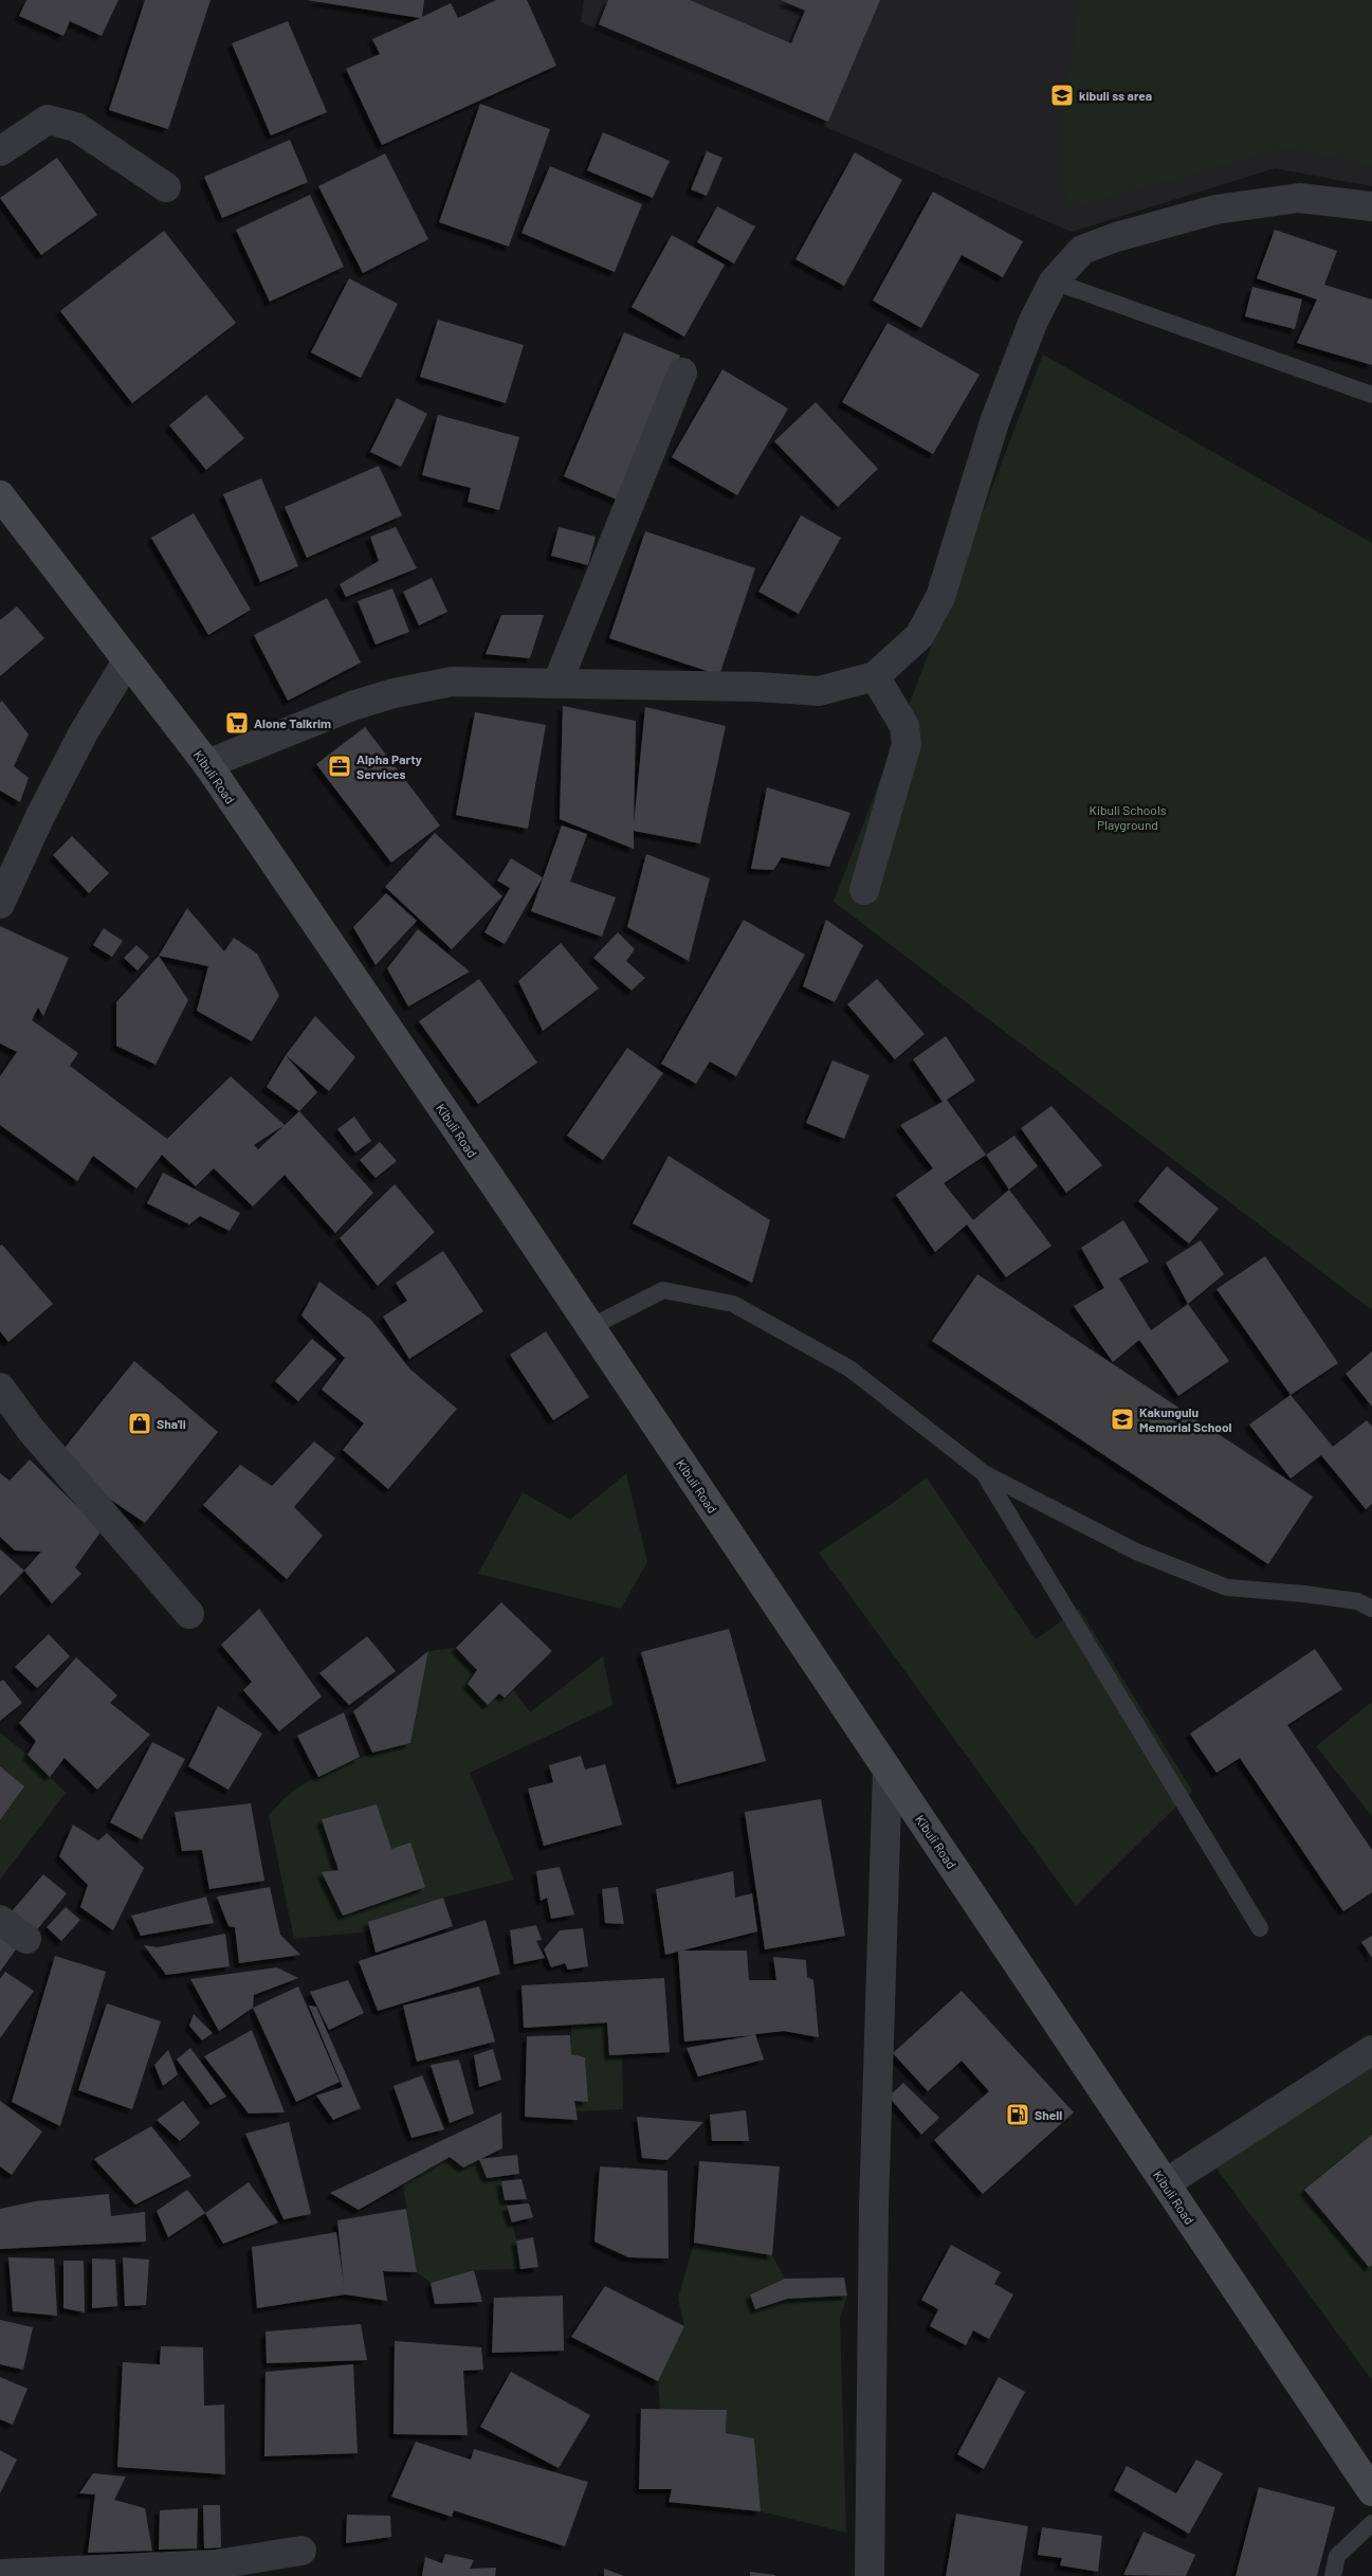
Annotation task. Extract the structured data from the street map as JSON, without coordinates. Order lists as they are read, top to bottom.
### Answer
{
  "streets": {
    "street": ["Kibuli Road"]
  },
  "parks": ["Kibuli Schools Playground"],
  "places": {
    "school or university": ["kibuli ss area", "Kakungulu Memorial School"],
    "supermarket": ["Alone Talkrim"],
    "office": ["Alpha Party Services"],
    "shop": ["Sha'li"],
    "fuel station": ["Shell"]
  }
}
